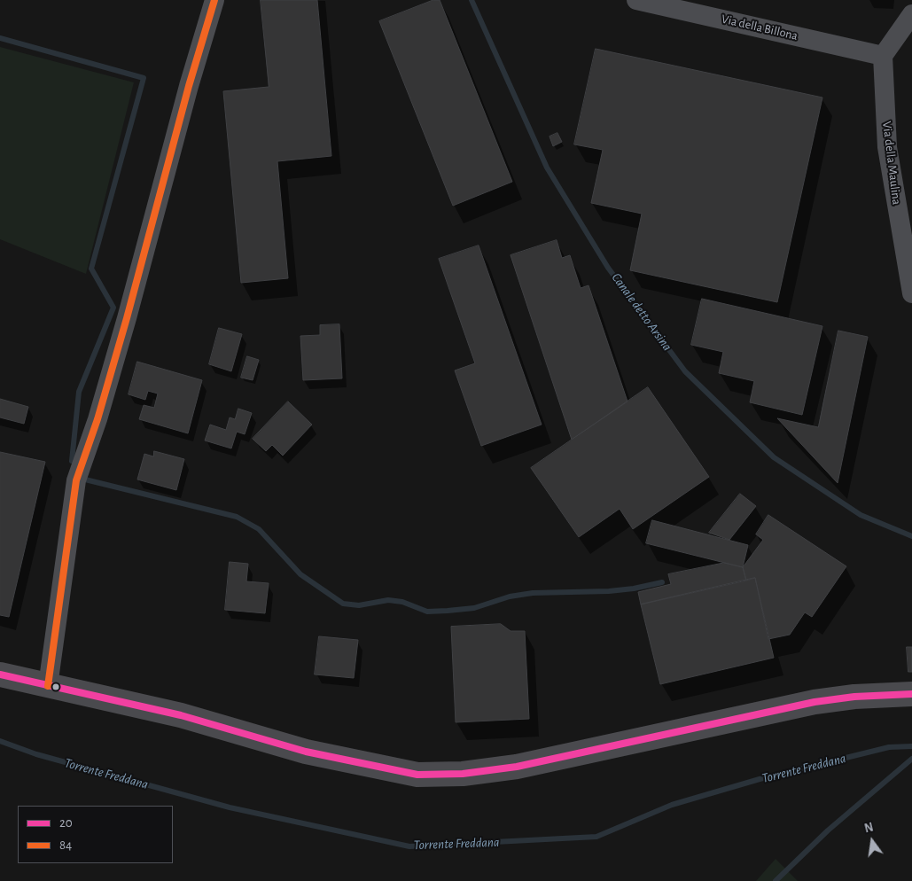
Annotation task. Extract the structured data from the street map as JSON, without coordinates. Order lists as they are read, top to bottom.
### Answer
{
  "streets": {
    "street": ["Via della Billona", "Via della Maulina"]
  },
  "crossings": [
    ["Via della Billona", "Via della Maulina"]
  ],
  "water": ["Canale detto Arsina", "Torrente Freddana"],
  "lines": ["transit line 84", "transit line 20"],
  "legend": ["20", "84"],
  "north": "top"
}
